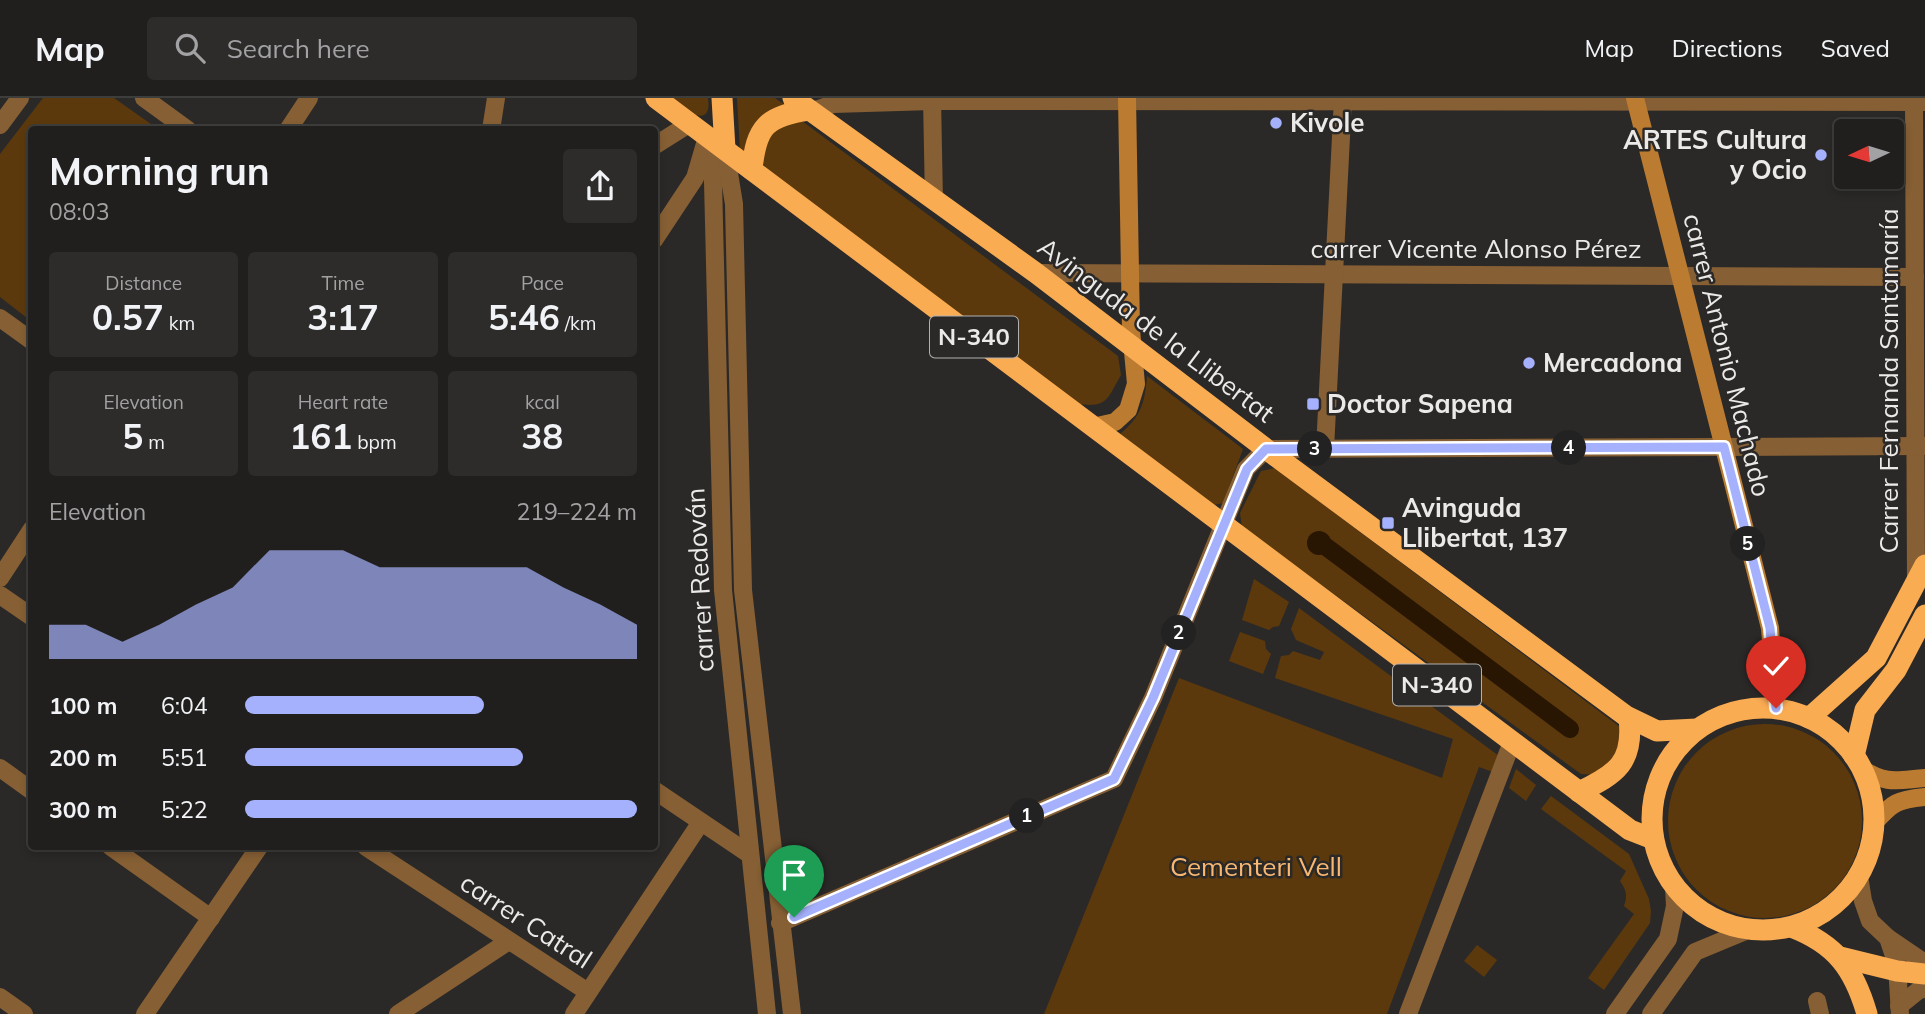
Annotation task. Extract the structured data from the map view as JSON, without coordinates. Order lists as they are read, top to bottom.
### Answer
{
  "streets": {
    "highway": ["Avinguda de la Llibertat", "N-340"],
    "main road": ["carrer Antonio Machado"],
    "street": [
      "carrer Vicente Alonso Pérez",
      "Carrer Fernanda Santamaría",
      "carrer Redován",
      "carrer Catral"
    ]
  },
  "crossings": [
    ["carrer Vicente Alonso Pérez", "Avinguda de la Llibertat"],
    ["carrer Vicente Alonso Pérez", "carrer Antonio Machado"],
    ["carrer Vicente Alonso Pérez", "Carrer Fernanda Santamaría"],
    ["Avinguda de la Llibertat", "N-340"],
    ["Avinguda de la Llibertat", "carrer Antonio Machado"],
    ["N-340", "carrer Antonio Machado"],
    ["N-340", "carrer Redován"]
  ],
  "parks": ["Cementeri Vell"],
  "places": {
    "other": ["Kivole", "ARTES Cultura y Ocio", "Mercadona"],
    "transit": ["Doctor Sapena", "Avinguda Llibertat, 137"]
  },
  "north": "left",
  "page": {
    "header": "Map",
    "search": "Search here",
    "nav": ["Map", "Directions", "Saved"],
    "heading": ["Morning run", "08:03"],
    "stats": [
      ["Distance", "0.57 km"],
      ["Time", "3:17"],
      ["Pace", "5:46 /km"],
      ["Elevation", "5 m"],
      ["Heart rate", "161 bpm"],
      ["kcal", "38"]
    ],
    "pins": [
      "4",
      "3",
      "5",
      "2",
      "1"
    ],
    "chart": ["Elevation", "219–224 m"],
    "list": [
      {
        "name": "100 m",
        "note": "6:04"
      },
      {
        "name": "200 m",
        "note": "5:51"
      },
      {
        "name": "300 m",
        "note": "5:22"
      }
    ]
  }
}
